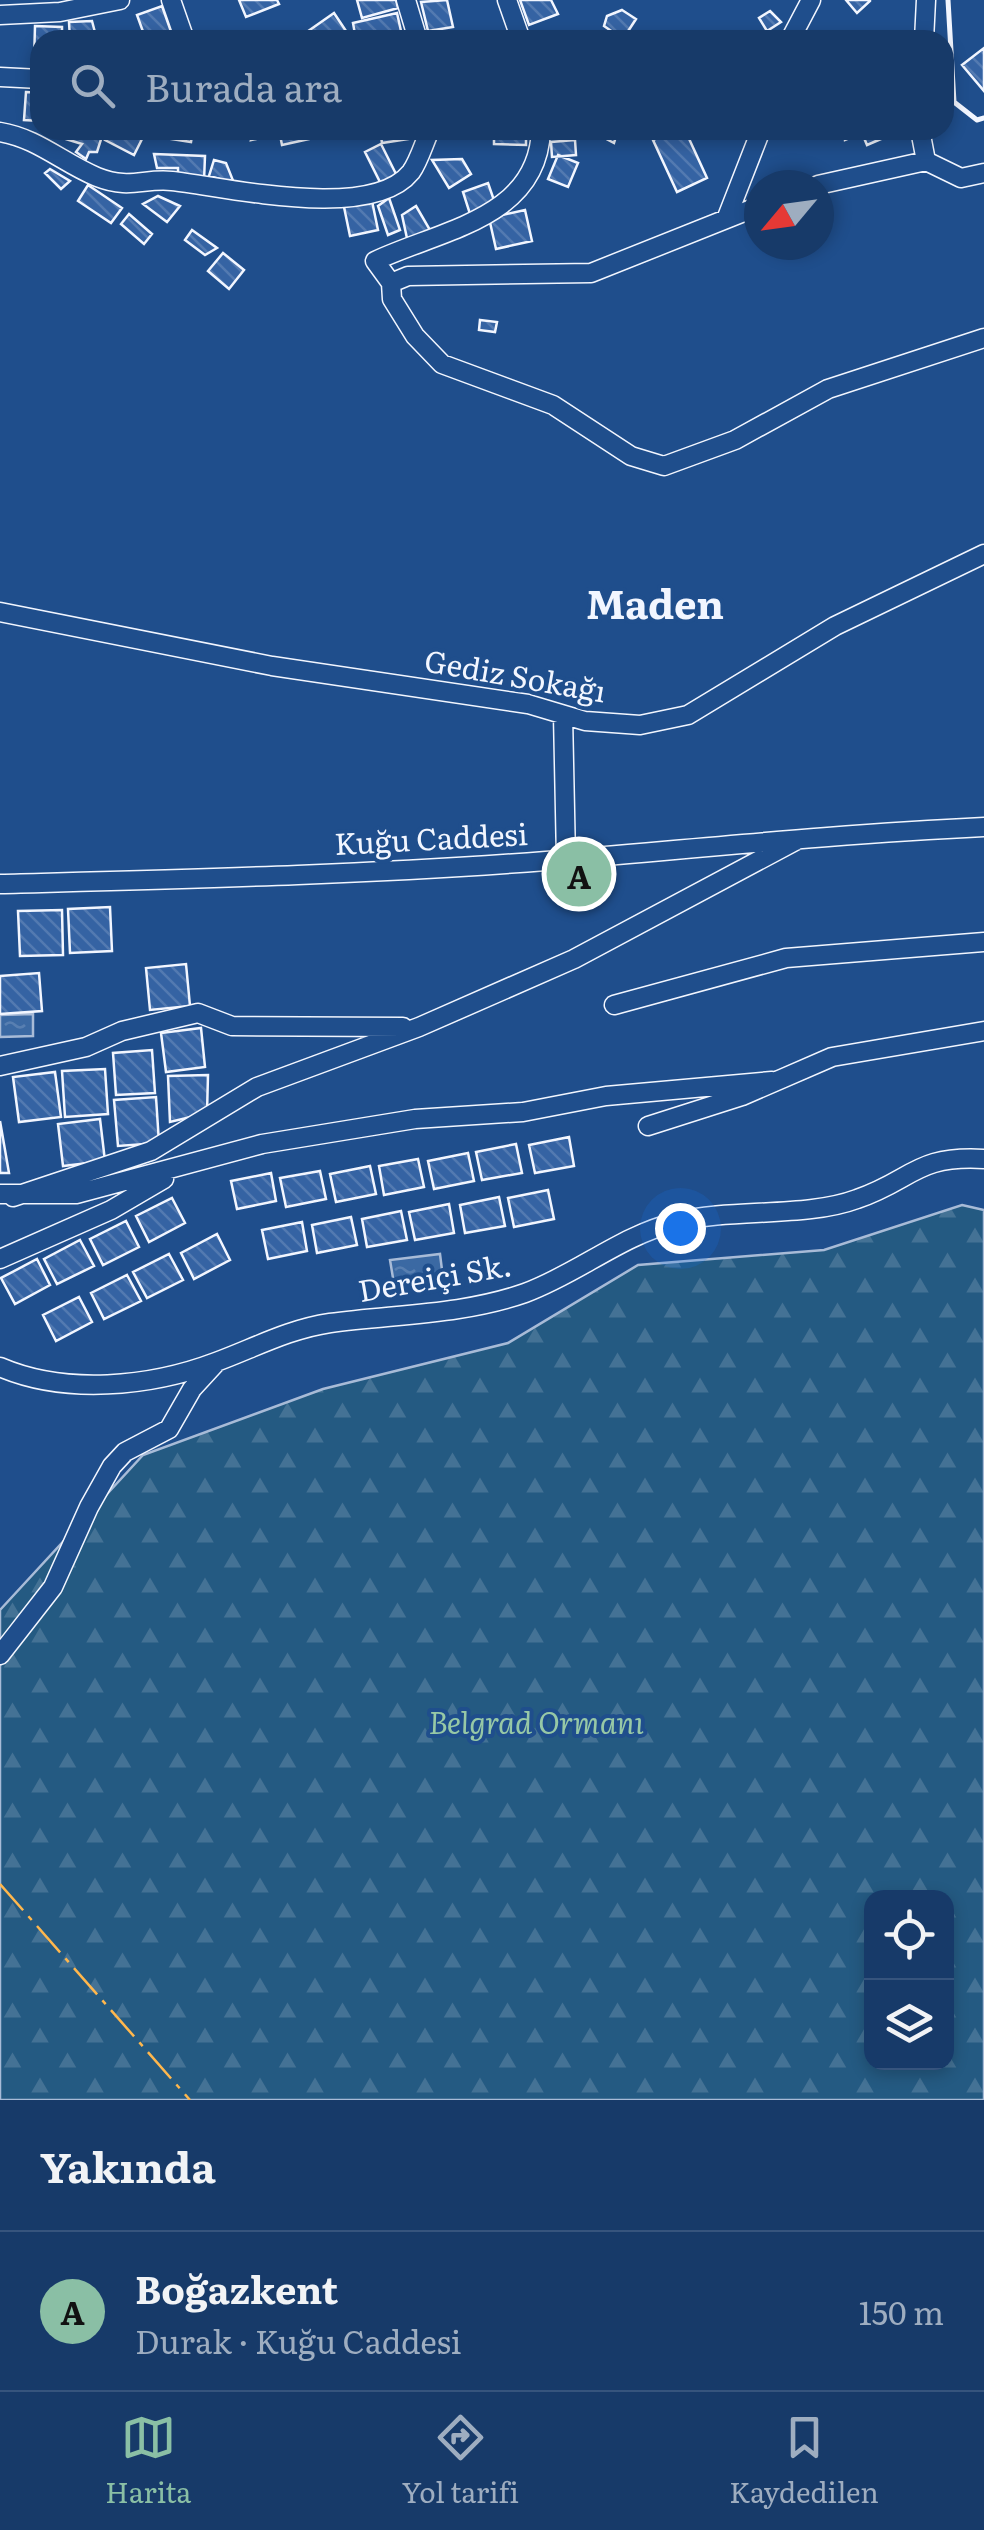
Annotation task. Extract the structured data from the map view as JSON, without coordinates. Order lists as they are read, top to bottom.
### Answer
{
  "streets": {
    "street": ["Gediz Sokağı", "Kuğu Caddesi", "Dereiçi Sk."]
  },
  "districts": ["Maden"],
  "parks": ["Belgrad Ormanı"],
  "north": "bottom left",
  "page": {
    "search": "Burada ara",
    "pins": "A",
    "heading": "Yakında",
    "list": [
      {
        "mark": "A",
        "name": "Boğazkent",
        "note": "Durak · Kuğu Caddesi",
        "value": "150 m"
      }
    ],
    "nav": ["Harita", "Yol tarifi", "Kaydedilen"]
  }
}
